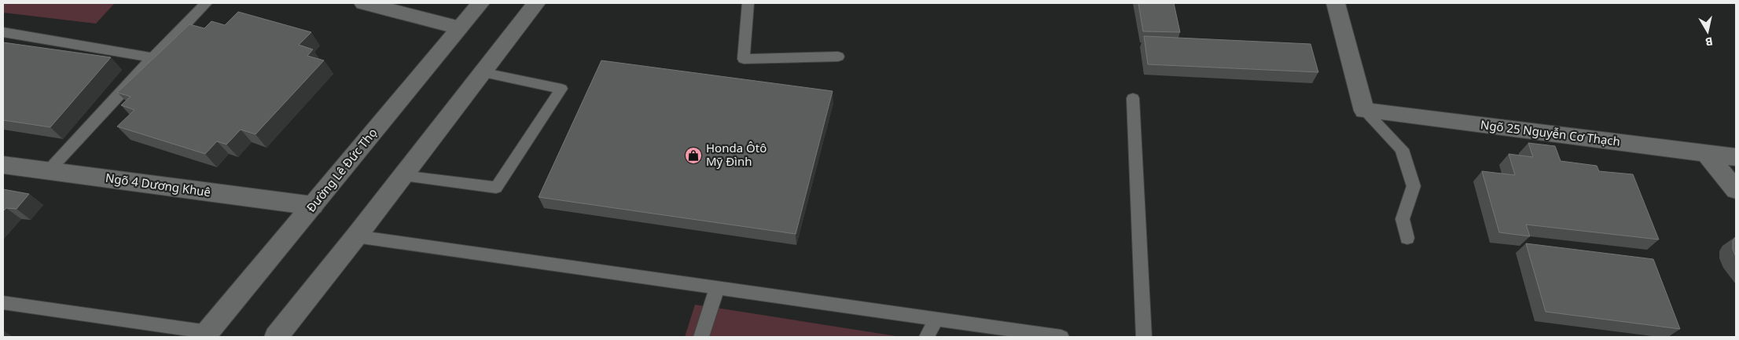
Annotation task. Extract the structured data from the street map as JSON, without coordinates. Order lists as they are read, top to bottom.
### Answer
{
  "streets": {
    "street": ["Ngõ 25 Nguyễn Cơ Thạch", "Đường Lê Đức Thọ", "Ngõ 4 Dương Khuê"]
  },
  "crossings": [
    ["Đường Lê Đức Thọ", "Ngõ 4 Dương Khuê"]
  ],
  "places": {
    "shop": ["Honda Ôtô Mỹ Đình"]
  },
  "north": "bottom"
}
